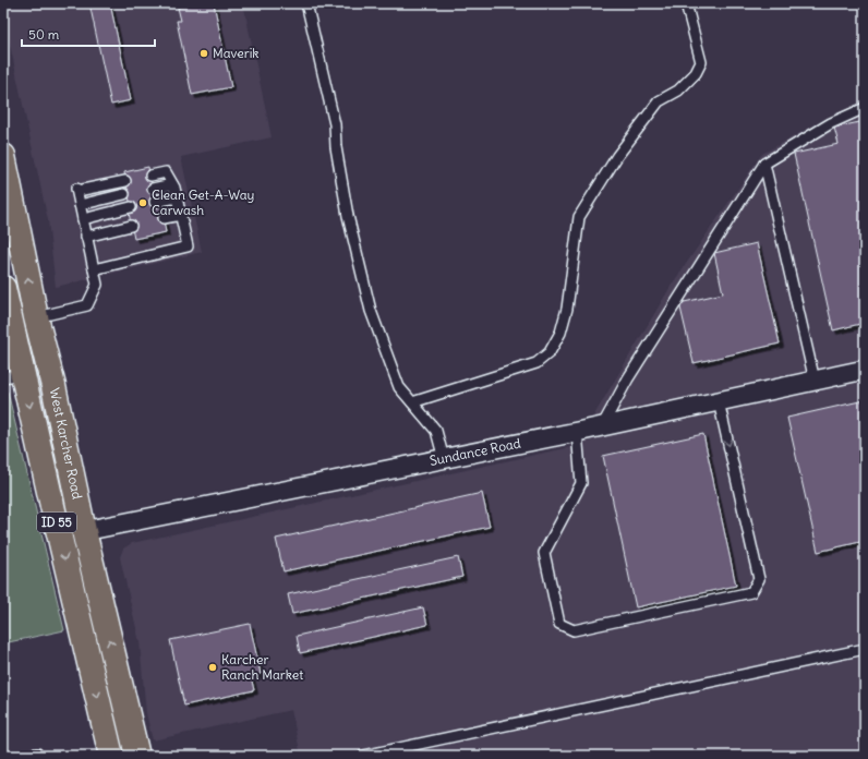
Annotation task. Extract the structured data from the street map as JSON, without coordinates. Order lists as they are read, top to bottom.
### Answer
{
  "streets": {
    "highway": ["West Karcher Road", "ID 55"],
    "street": ["Sundance Road"]
  },
  "crossings": [
    ["West Karcher Road", "Sundance Road"]
  ],
  "places": ["Maverik", "Clean Get-A-Way Carwash", "Karcher Ranch Market"],
  "scale_bar": "50 m"
}
